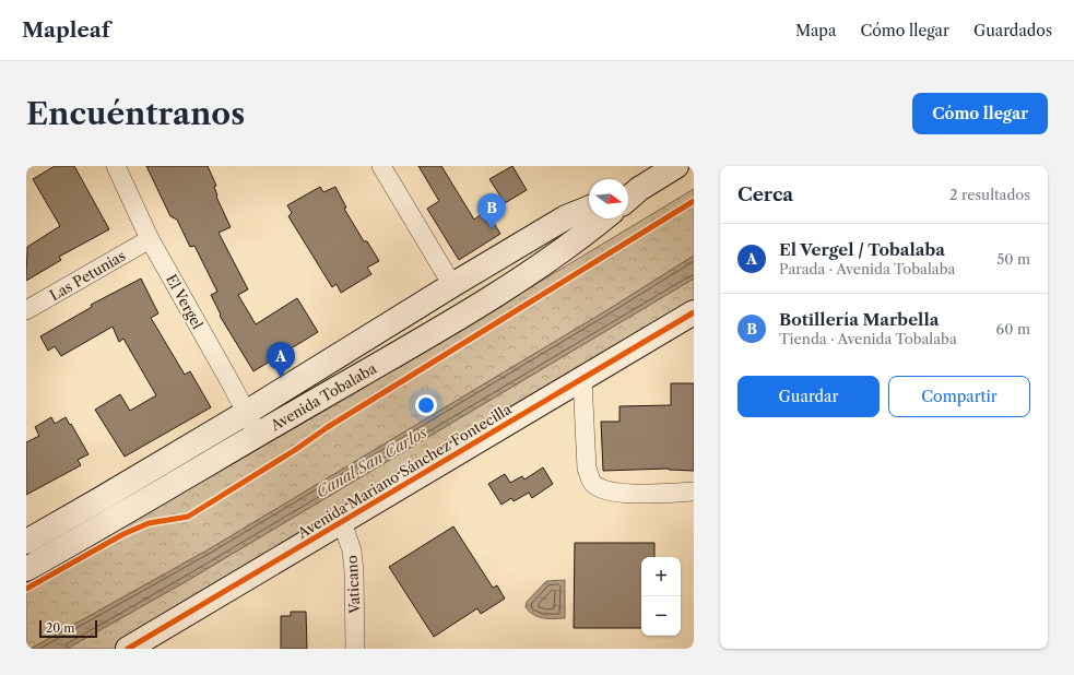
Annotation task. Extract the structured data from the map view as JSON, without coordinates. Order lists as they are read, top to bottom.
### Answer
{
  "streets": {
    "main road": ["Avenida Tobalaba", "Avenida Mariano Sánchez Fontecilla"],
    "street": ["Las Petunias", "El Vergel", "Vaticano"]
  },
  "crossings": [
    ["Las Petunias", "El Vergel"],
    ["El Vergel", "Avenida Tobalaba"],
    ["Avenida Mariano Sánchez Fontecilla", "Vaticano"]
  ],
  "water": ["Canal San Carlos"],
  "scale_bar": "20 m",
  "north": "right",
  "page": {
    "header": "Mapleaf",
    "nav": ["Mapa", "Cómo llegar", "Guardados"],
    "buttons": [
      "Cómo llegar",
      ["Guardar", "Compartir"]
    ],
    "title": "Encuéntranos",
    "heading": ["Cerca", "2 resultados"],
    "pins": ["B", "A"],
    "list": [
      {
        "mark": "A",
        "name": "El Vergel / Tobalaba",
        "note": "Parada · Avenida Tobalaba",
        "value": "50 m"
      },
      {
        "mark": "B",
        "name": "Botillería Marbella",
        "note": "Tienda · Avenida Tobalaba",
        "value": "60 m"
      }
    ],
    "map_buttons": ["+", "−"],
    "scale": "20 m"
  }
}
